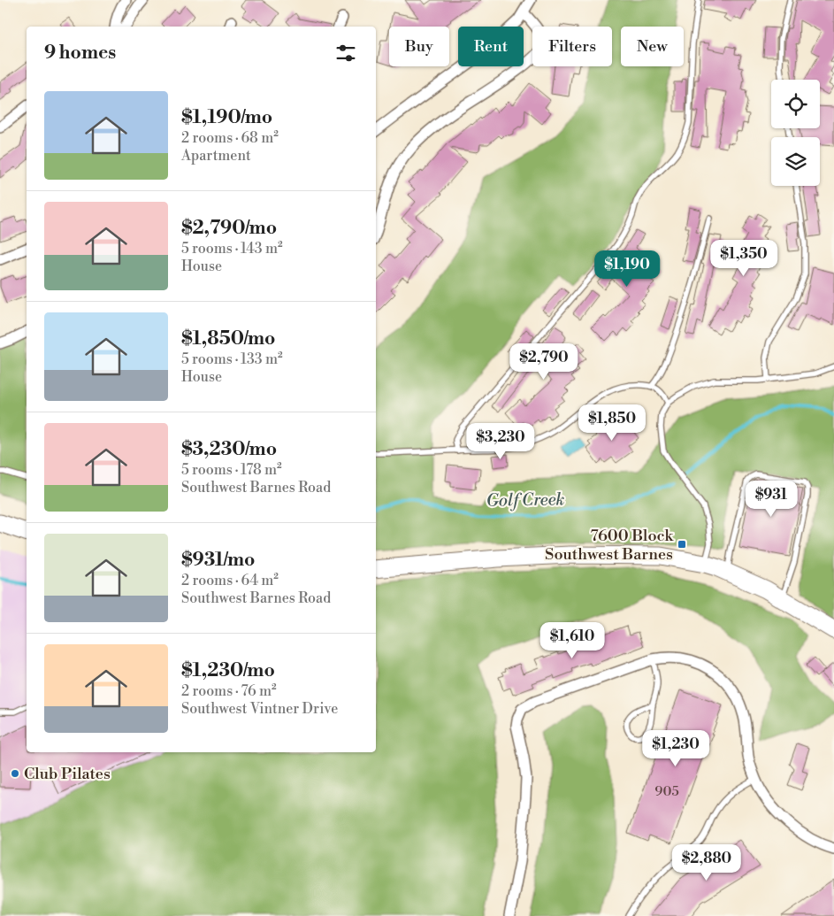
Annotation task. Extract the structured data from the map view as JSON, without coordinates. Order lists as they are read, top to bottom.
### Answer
{
  "water": ["Golf Creek"],
  "places": {
    "transit": ["7600 Block Southwest Barnes"],
    "other": ["Club Pilates"]
  },
  "house_numbers": ["905"],
  "page": {
    "chip": [
      "Buy",
      "Rent",
      "Filters",
      "New"
    ],
    "heading": "9 homes",
    "list": [
      {
        "name": "$1,190/mo",
        "note": "2 rooms · 68 m² · Apartment"
      },
      {
        "name": "$2,790/mo",
        "note": "5 rooms · 143 m² · House"
      },
      {
        "name": "$1,850/mo",
        "note": "5 rooms · 133 m² · House"
      },
      {
        "name": "$3,230/mo",
        "note": "5 rooms · 178 m² · Southwest Barnes Road"
      },
      {
        "name": "$931/mo",
        "note": "2 rooms · 64 m² · Southwest Barnes Road"
      },
      {
        "name": "$1,230/mo",
        "note": "2 rooms · 76 m² · Southwest Vintner Drive"
      }
    ],
    "price": [
      "$1,350",
      "$1,190",
      "$2,790",
      "$1,850",
      "$3,230",
      "$931",
      "$1,610",
      "$1,230",
      "$2,880"
    ]
  }
}
